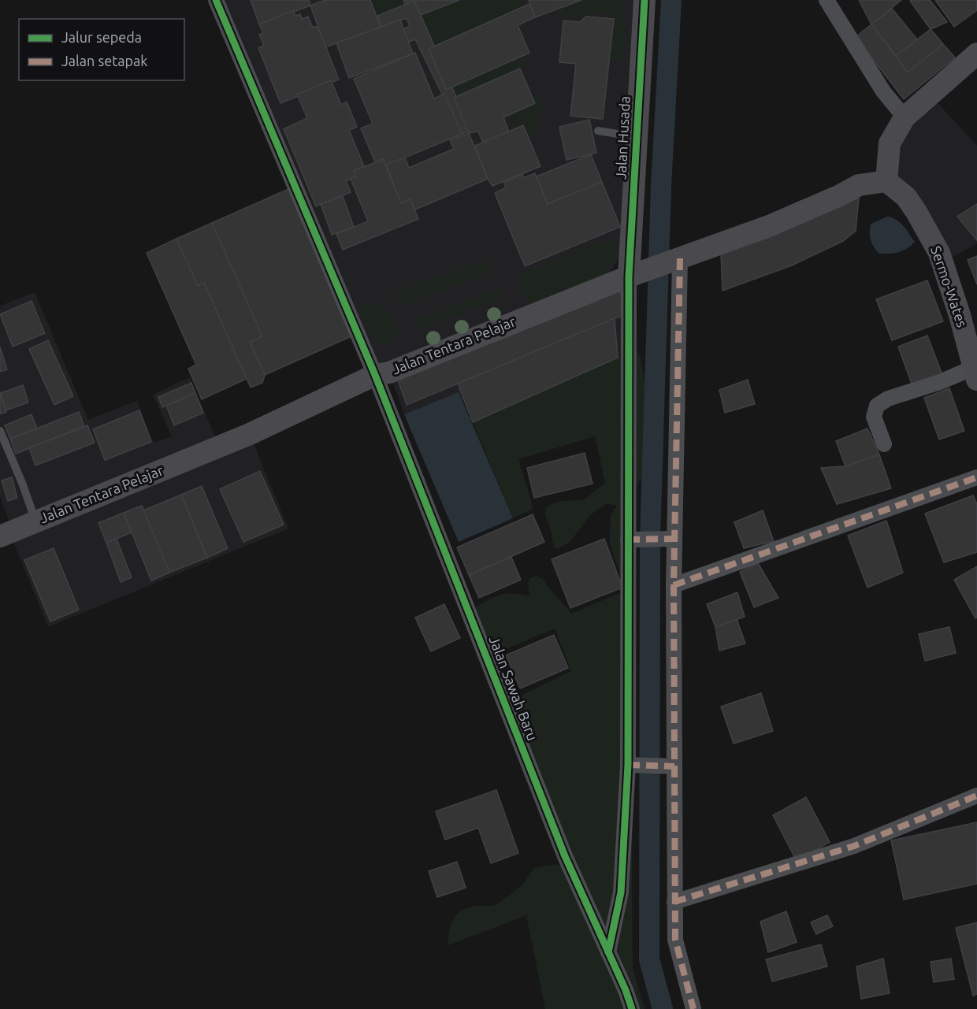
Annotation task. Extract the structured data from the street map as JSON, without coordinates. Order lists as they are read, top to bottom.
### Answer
{
  "streets": {
    "main road": ["Jalan Husada", "Sermo-Wates", "Jalan Tentara Pelajar"],
    "street": ["Jalan Sawah Baru"]
  },
  "crossings": [
    ["Jalan Husada", "Jalan Tentara Pelajar"],
    ["Sermo-Wates", "Jalan Tentara Pelajar"],
    ["Jalan Tentara Pelajar", "Jalan Sawah Baru"]
  ],
  "legend": ["Jalur sepeda", "Jalan setapak"]
}
